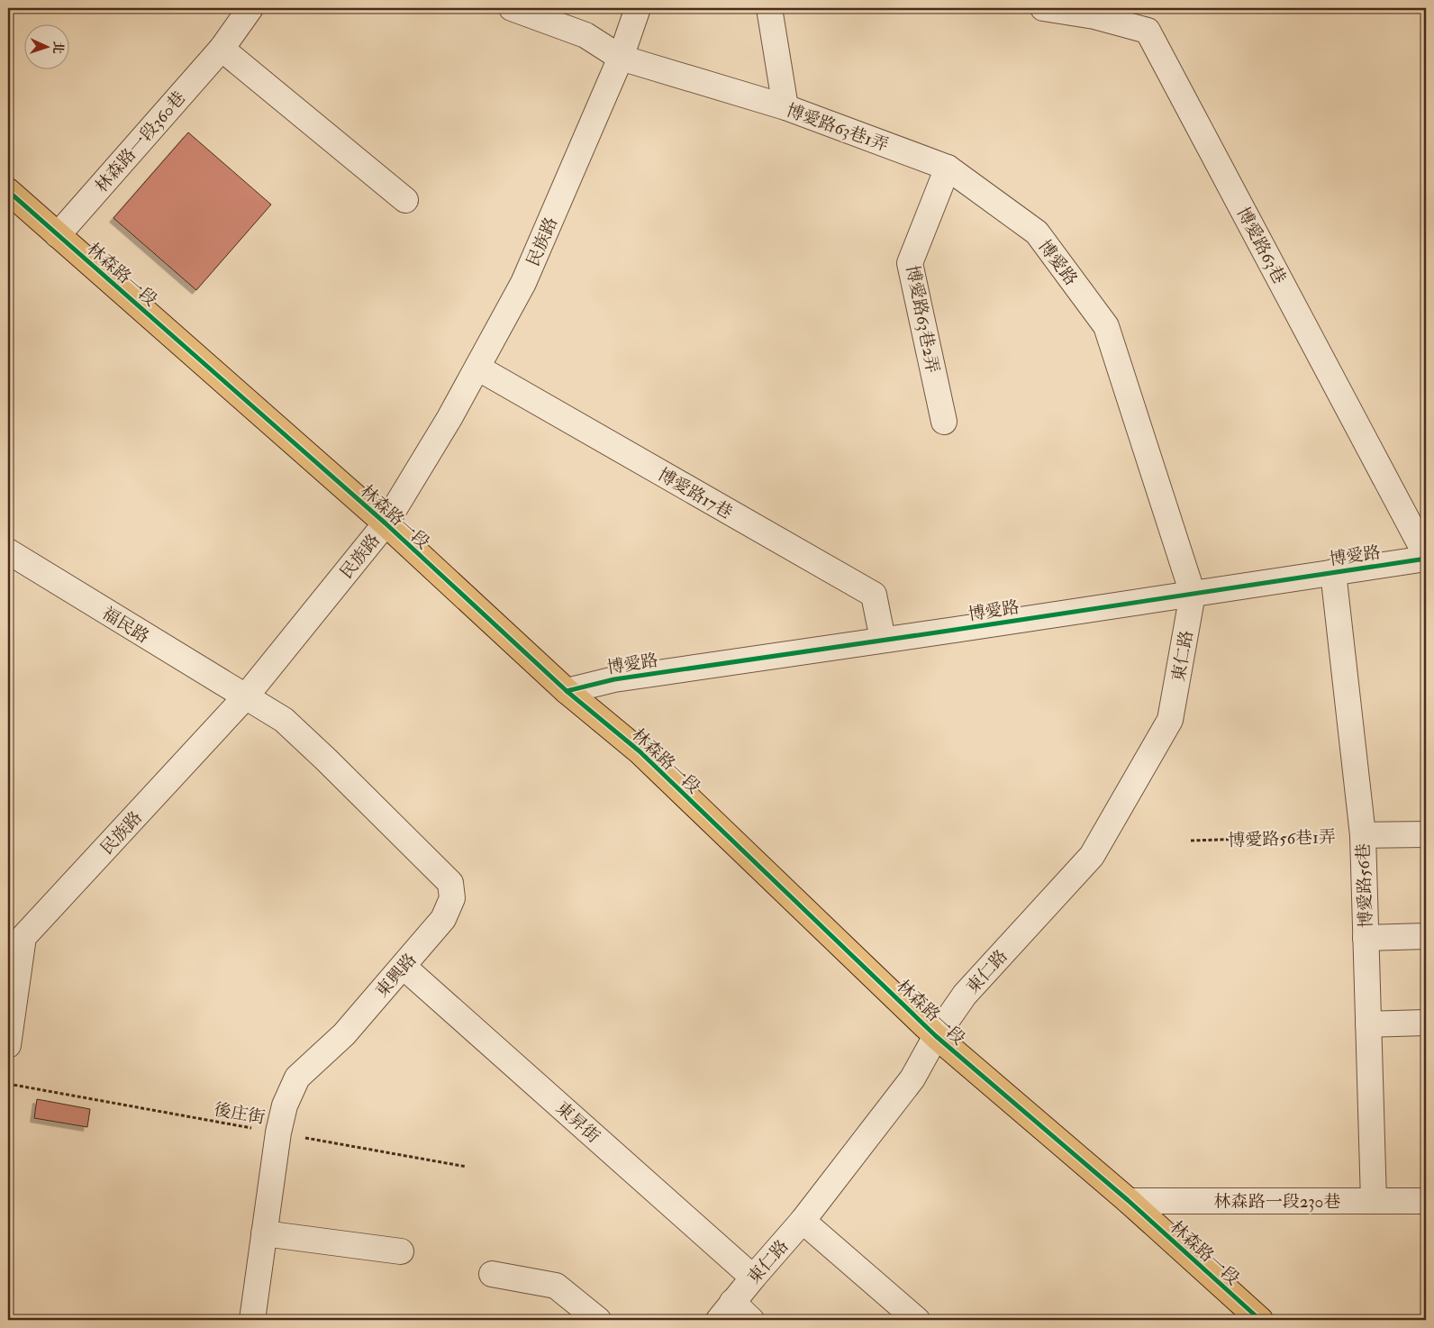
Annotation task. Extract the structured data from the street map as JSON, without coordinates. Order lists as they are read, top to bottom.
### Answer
{
  "streets": {
    "main road": ["林森路一段"],
    "street": [
      "博愛路63巷1弄",
      "林森路一段360巷",
      "民族路",
      "博愛路63巷",
      "博愛路",
      "博愛路63巷2弄",
      "博愛路17巷",
      "福民路",
      "東仁路",
      "博愛路56巷",
      "東興路",
      "東昇街",
      "林森路一段230巷"
    ],
    "path": ["博愛路56巷1弄", "後庄街"]
  },
  "crossings": [
    ["博愛路63巷1弄", "民族路"],
    ["博愛路63巷1弄", "博愛路"],
    ["博愛路63巷1弄", "博愛路63巷2弄"],
    ["林森路一段360巷", "林森路一段"],
    ["民族路", "林森路一段"],
    ["民族路", "博愛路17巷"],
    ["民族路", "福民路"],
    ["民族路", "東興路"],
    ["博愛路63巷", "博愛路"],
    ["博愛路", "林森路一段"],
    ["博愛路", "博愛路17巷"],
    ["博愛路", "東仁路"],
    ["博愛路", "博愛路56巷"],
    ["林森路一段", "東仁路"],
    ["林森路一段", "林森路一段230巷"],
    ["福民路", "東興路"],
    ["東仁路", "東昇街"],
    ["博愛路56巷1弄", "博愛路56巷"],
    ["博愛路56巷", "林森路一段230巷"],
    ["東興路", "後庄街"],
    ["東興路", "東昇街"]
  ],
  "north": "right"
}
